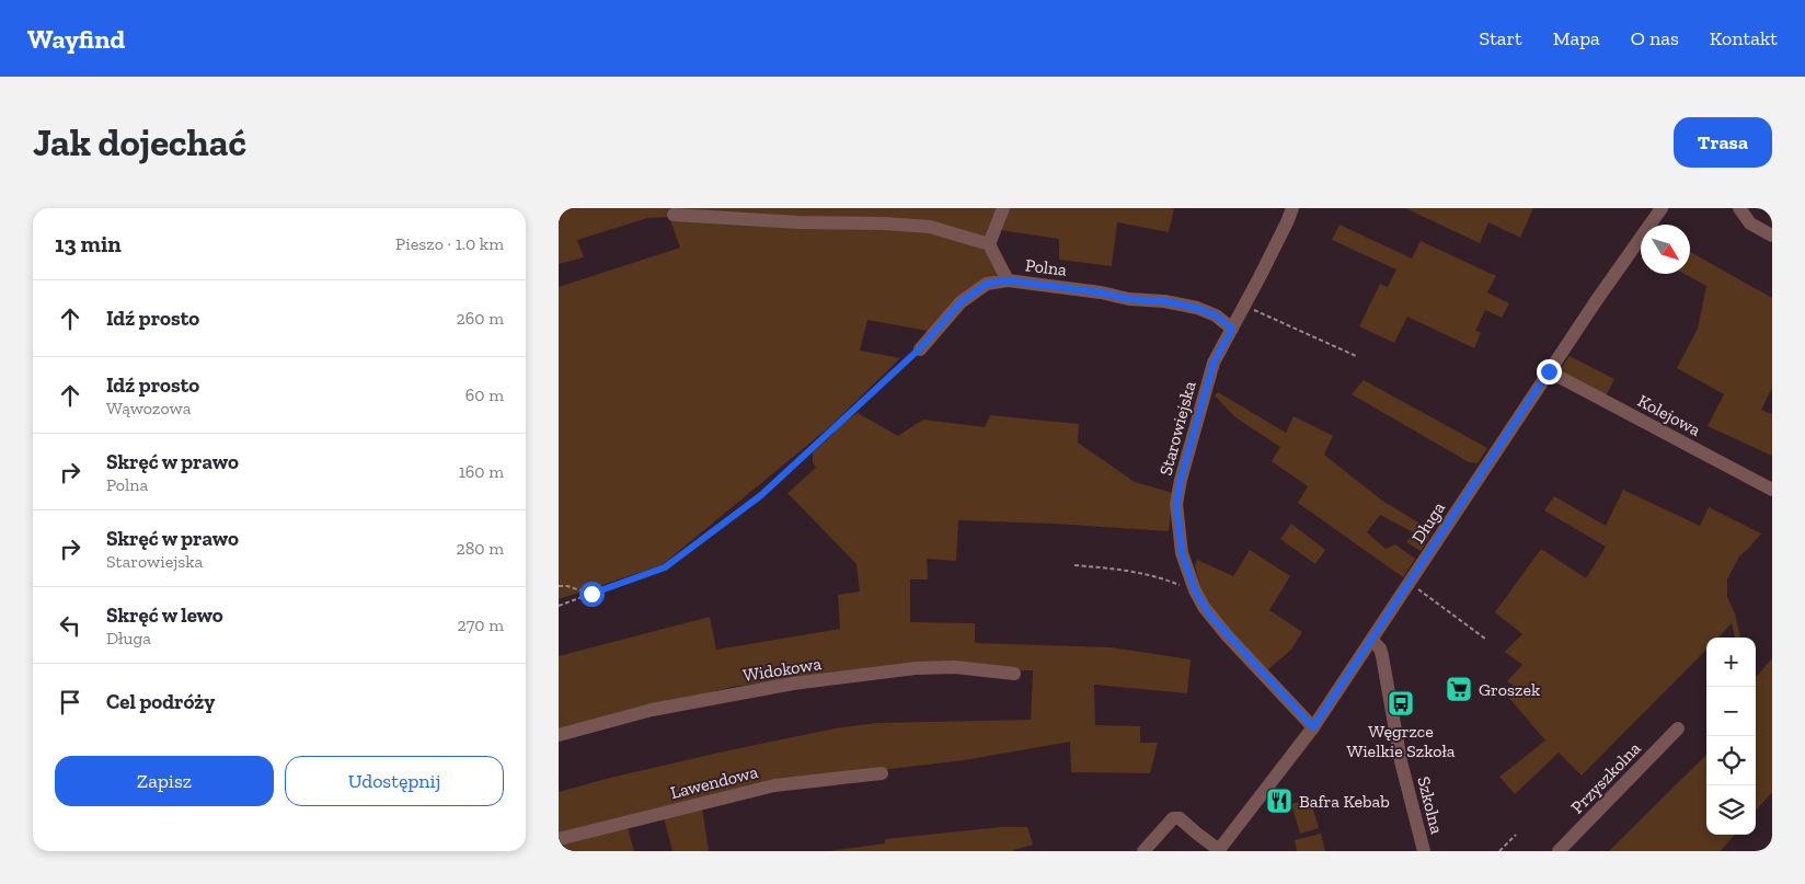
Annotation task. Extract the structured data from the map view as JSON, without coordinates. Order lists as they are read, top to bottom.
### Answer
{
  "streets": {
    "street": [
      "Polna",
      "Kolejowa",
      "Starowiejska",
      "Długa",
      "Widokowa",
      "Przyszkolna",
      "Lawendowa",
      "Szkolna"
    ]
  },
  "crossings": [
    ["Polna", "Starowiejska"],
    ["Kolejowa", "Długa"],
    ["Starowiejska", "Długa"],
    ["Długa", "Szkolna"]
  ],
  "places": {
    "supermarket": ["Groszek"],
    "bus stop": ["Węgrzce Wielkie Szkoła"],
    "restaurant": ["Bafra Kebab"]
  },
  "north": "bottom right",
  "page": {
    "header": "Wayfind",
    "nav": [
      "Start",
      "Mapa",
      "O nas",
      "Kontakt"
    ],
    "buttons": [
      "Trasa",
      ["Zapisz", "Udostępnij"]
    ],
    "title": "Jak dojechać",
    "heading": ["13 min", "Pieszo · 1.0 km"],
    "list": [
      ["Idź prosto", "260 m"],
      ["Idź prosto", "Wąwozowa", "60 m"],
      ["Skręć w prawo", "Polna", "160 m"],
      ["Skręć w prawo", "Starowiejska", "280 m"],
      ["Skręć w lewo", "Długa", "270 m"],
      "Cel podróży"
    ],
    "map_buttons": ["+", "−"]
  }
}
